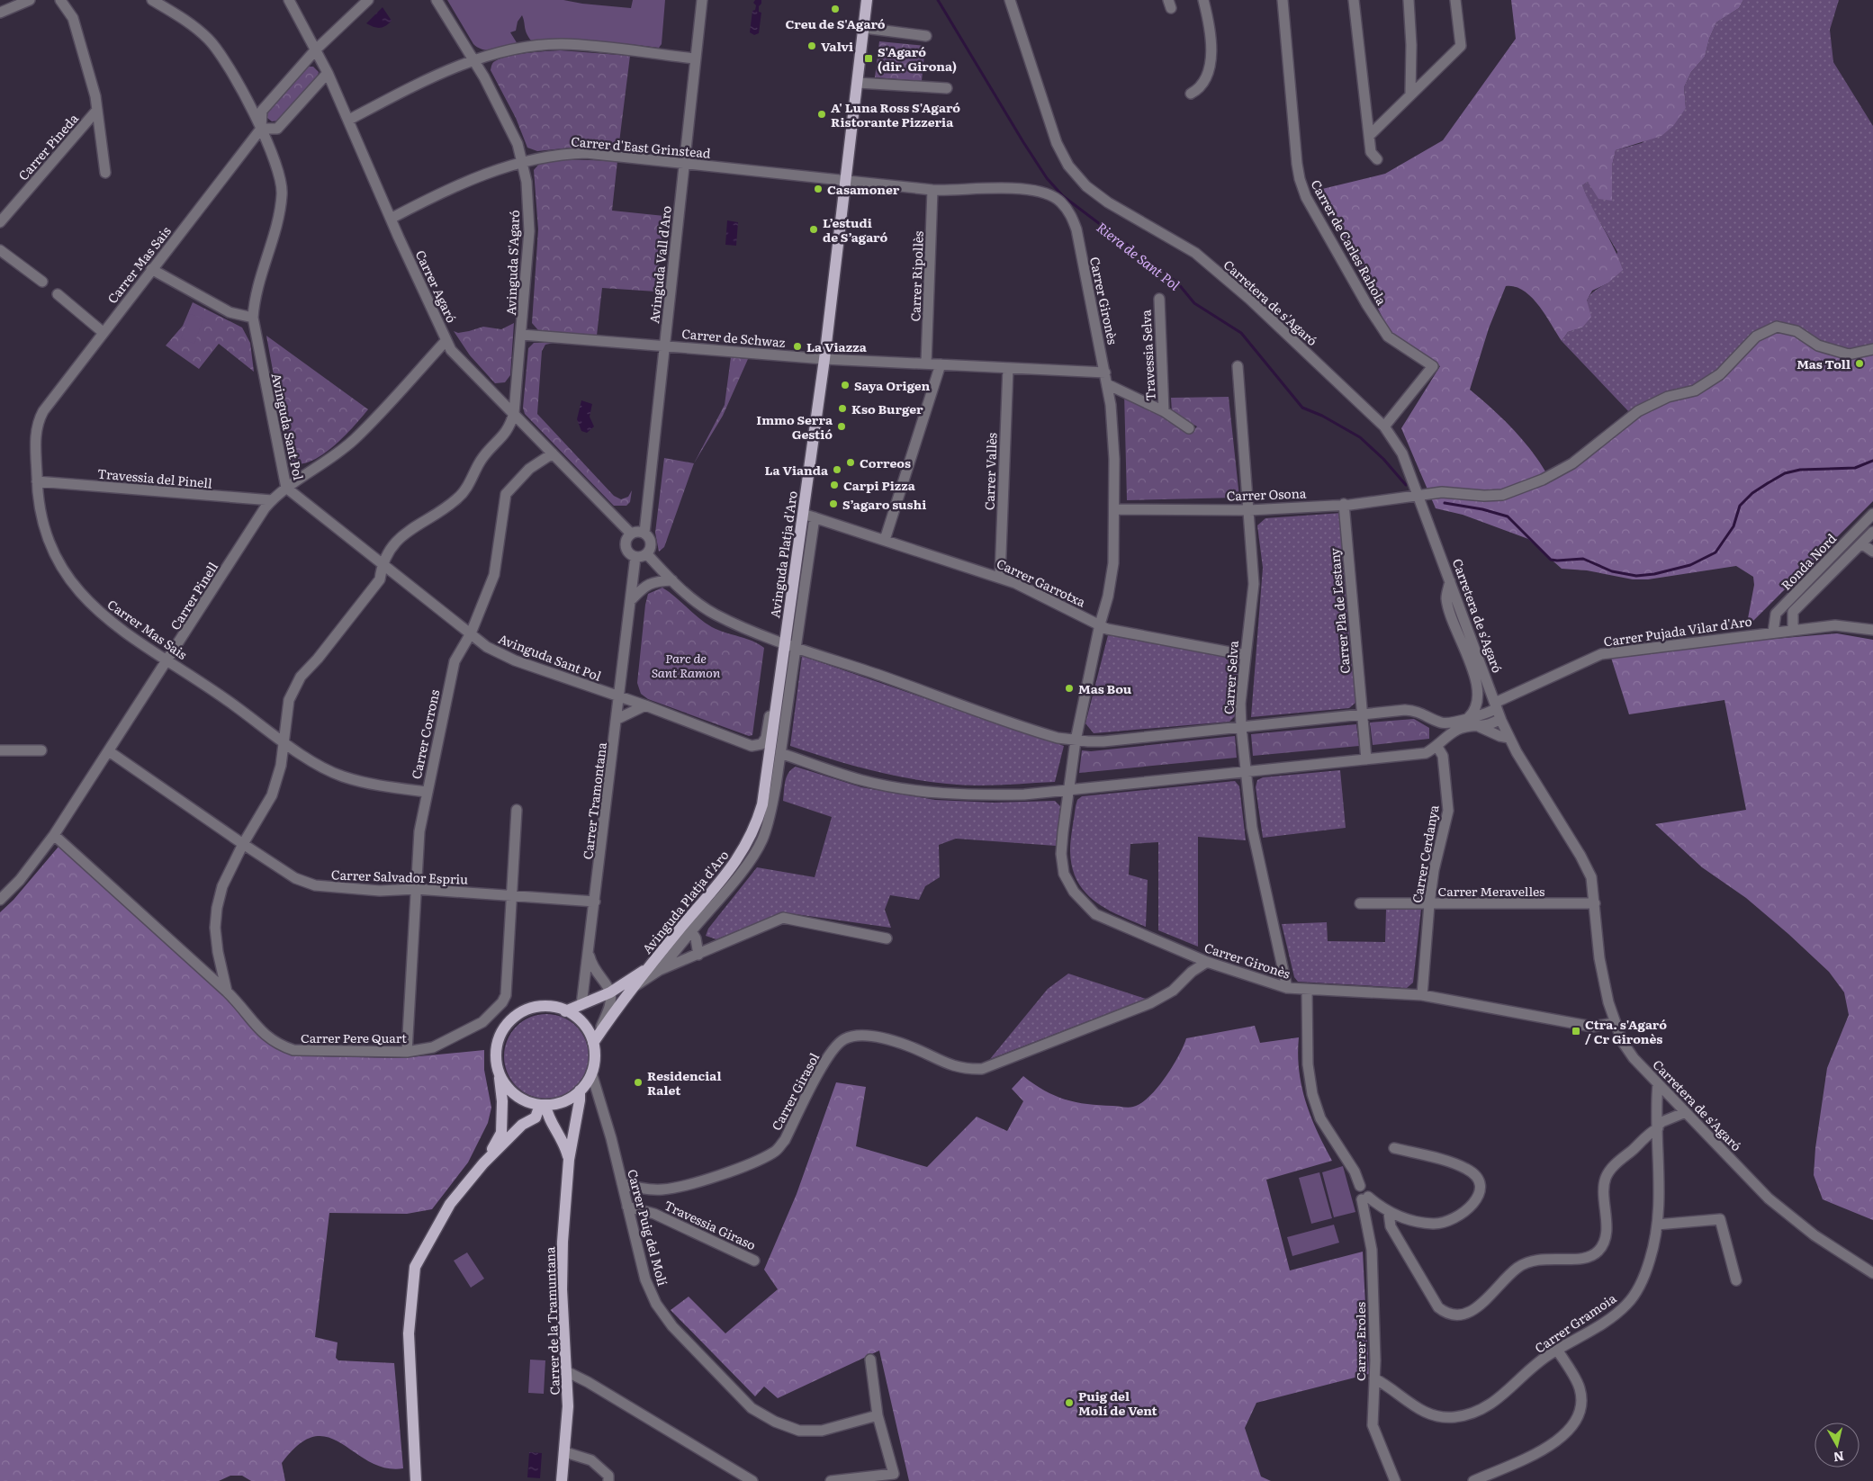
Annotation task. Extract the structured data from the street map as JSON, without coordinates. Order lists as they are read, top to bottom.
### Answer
{
  "streets": {
    "main road": ["Avinguda Platja d'Aro", "Carrer de la Tramuntana"],
    "street": [
      "Carrer Pineda",
      "Carrer d'East Grinstead",
      "Carrer de Carles Rahola",
      "Avinguda S'Agaró",
      "Carrer Mas Sais",
      "Avinguda Vall d'Aro",
      "Carrer Ripollès",
      "Carrer Agaró",
      "Carrer Gironès",
      "Carretera de s'Agaró",
      "Carrer de Schwaz",
      "Travessia Selva",
      "Avinguda Sant Pol",
      "Carrer Vallès",
      "Travessia del Pinell",
      "Carrer Osona",
      "Ronda Nord",
      "Carrer Garrotxa",
      "Carrer Pinell",
      "Carrer Pla de Ľestany",
      "Carrer Pujada Vilar d'Aro",
      "Carrer Selva",
      "Carrer Corrons",
      "Carrer Tramontana",
      "Carrer Cerdanya",
      "Carrer Salvador Espriu",
      "Carrer Meravelles",
      "Carrer Pere Quart",
      "Carrer Girasol",
      "Travessia Giraso",
      "Carrer Puig del Molí",
      "Carrer Gramoia",
      "Carrer Eroles"
    ]
  },
  "crossings": [
    ["Carrer d'East Grinstead", "Avinguda S'Agaró"],
    ["Carrer d'East Grinstead", "Avinguda Vall d'Aro"],
    ["Carrer d'East Grinstead", "Carrer Agaró"],
    ["Carrer d'East Grinstead", "Carrer Gironès"],
    ["Carrer d'East Grinstead", "Avinguda Platja d'Aro"],
    ["Carrer de Carles Rahola", "Carretera de s'Agaró"],
    ["Avinguda S'Agaró", "Carrer Mas Sais"],
    ["Avinguda S'Agaró", "Carrer Agaró"],
    ["Avinguda S'Agaró", "Carrer de Schwaz"],
    ["Avinguda S'Agaró", "Avinguda Sant Pol"],
    ["Avinguda S'Agaró", "Carrer Salvador Espriu"],
    ["Avinguda S'Agaró", "Carrer Pere Quart"],
    ["Carrer Mas Sais", "Carrer Agaró"],
    ["Carrer Mas Sais", "Avinguda Sant Pol"],
    ["Carrer Mas Sais", "Travessia del Pinell"],
    ["Carrer Mas Sais", "Carrer Pinell"],
    ["Carrer Mas Sais", "Carrer Corrons"],
    ["Avinguda Vall d'Aro", "Carrer Agaró"],
    ["Avinguda Vall d'Aro", "Carrer de Schwaz"],
    ["Avinguda Vall d'Aro", "Carrer Tramontana"],
    ["Carrer Ripollès", "Carrer Gironès"],
    ["Carrer Ripollès", "Carrer de Schwaz"],
    ["Carrer Agaró", "Carrer Pinell"],
    ["Carrer Agaró", "Carrer Corrons"],
    ["Carrer Agaró", "Carrer Tramontana"],
    ["Carrer Gironès", "Carretera de s'Agaró"],
    ["Carrer Gironès", "Carrer de Schwaz"],
    ["Carrer Gironès", "Travessia Selva"],
    ["Carrer Gironès", "Carrer Osona"],
    ["Carrer Gironès", "Avinguda Platja d'Aro"],
    ["Carrer Gironès", "Carrer Garrotxa"],
    ["Carrer Gironès", "Carrer Selva"],
    ["Carrer Gironès", "Carrer Cerdanya"],
    ["Carrer Gironès", "Carrer Girasol"],
    ["Carrer Gironès", "Carrer Eroles"],
    ["Carretera de s'Agaró", "Carrer Osona"],
    ["Carretera de s'Agaró", "Carrer Pujada Vilar d'Aro"],
    ["Carretera de s'Agaró", "Carrer Meravelles"],
    ["Carretera de s'Agaró", "Carrer Gramoia"],
    ["Carrer de Schwaz", "Carrer Vallès"],
    ["Carrer de Schwaz", "Avinguda Platja d'Aro"],
    ["Avinguda Sant Pol", "Avinguda Platja d'Aro"],
    ["Avinguda Sant Pol", "Carrer Pinell"],
    ["Avinguda Sant Pol", "Carrer Corrons"],
    ["Avinguda Sant Pol", "Carrer Tramontana"],
    ["Carrer Vallès", "Carrer Garrotxa"],
    ["Travessia del Pinell", "Carrer Pinell"],
    ["Carrer Osona", "Carrer Pla de Ľestany"],
    ["Carrer Osona", "Carrer Selva"],
    ["Avinguda Platja d'Aro", "Carrer Garrotxa"],
    ["Avinguda Platja d'Aro", "Carrer de la Tramuntana"],
    ["Ronda Nord", "Carrer Pujada Vilar d'Aro"],
    ["Carrer Garrotxa", "Carrer Selva"],
    ["Carrer Pinell", "Carrer Salvador Espriu"],
    ["Carrer Pinell", "Carrer Pere Quart"],
    ["Carrer Corrons", "Carrer Salvador Espriu"],
    ["Carrer Corrons", "Carrer Pere Quart"],
    ["Carrer Tramontana", "Carrer Salvador Espriu"],
    ["Carrer Cerdanya", "Carrer Meravelles"],
    ["Carrer Salvador Espriu", "Carrer Pere Quart"],
    ["Carrer Girasol", "Carrer Puig del Molí"],
    ["Travessia Giraso", "Carrer Puig del Molí"],
    ["Carrer Gramoia", "Carrer Eroles"]
  ],
  "water": ["Riera de Sant Pol"],
  "parks": ["Parc de Sant Ramon"],
  "places": {
    "other": [
      "Creu de S'Agaró",
      "Valvi",
      "A' Luna Ross S'Agaró Ristorante Pizzeria",
      "Casamoner",
      "L’estudi de S’agaró",
      "La Viazza",
      "Mas Toll",
      "Saya Origen",
      "Kso Burger",
      "Immo Serra Gestió",
      "Correos",
      "La Vianda",
      "Carpi Pizza",
      "S’agaro sushi",
      "Mas Bou",
      "Residencial Ralet",
      "Puig del Molí de Vent"
    ],
    "transit": ["S'Agaró (dir. Girona)", "Ctra. s'Agaró / Cr Gironès"]
  },
  "north": "bottom"
}
